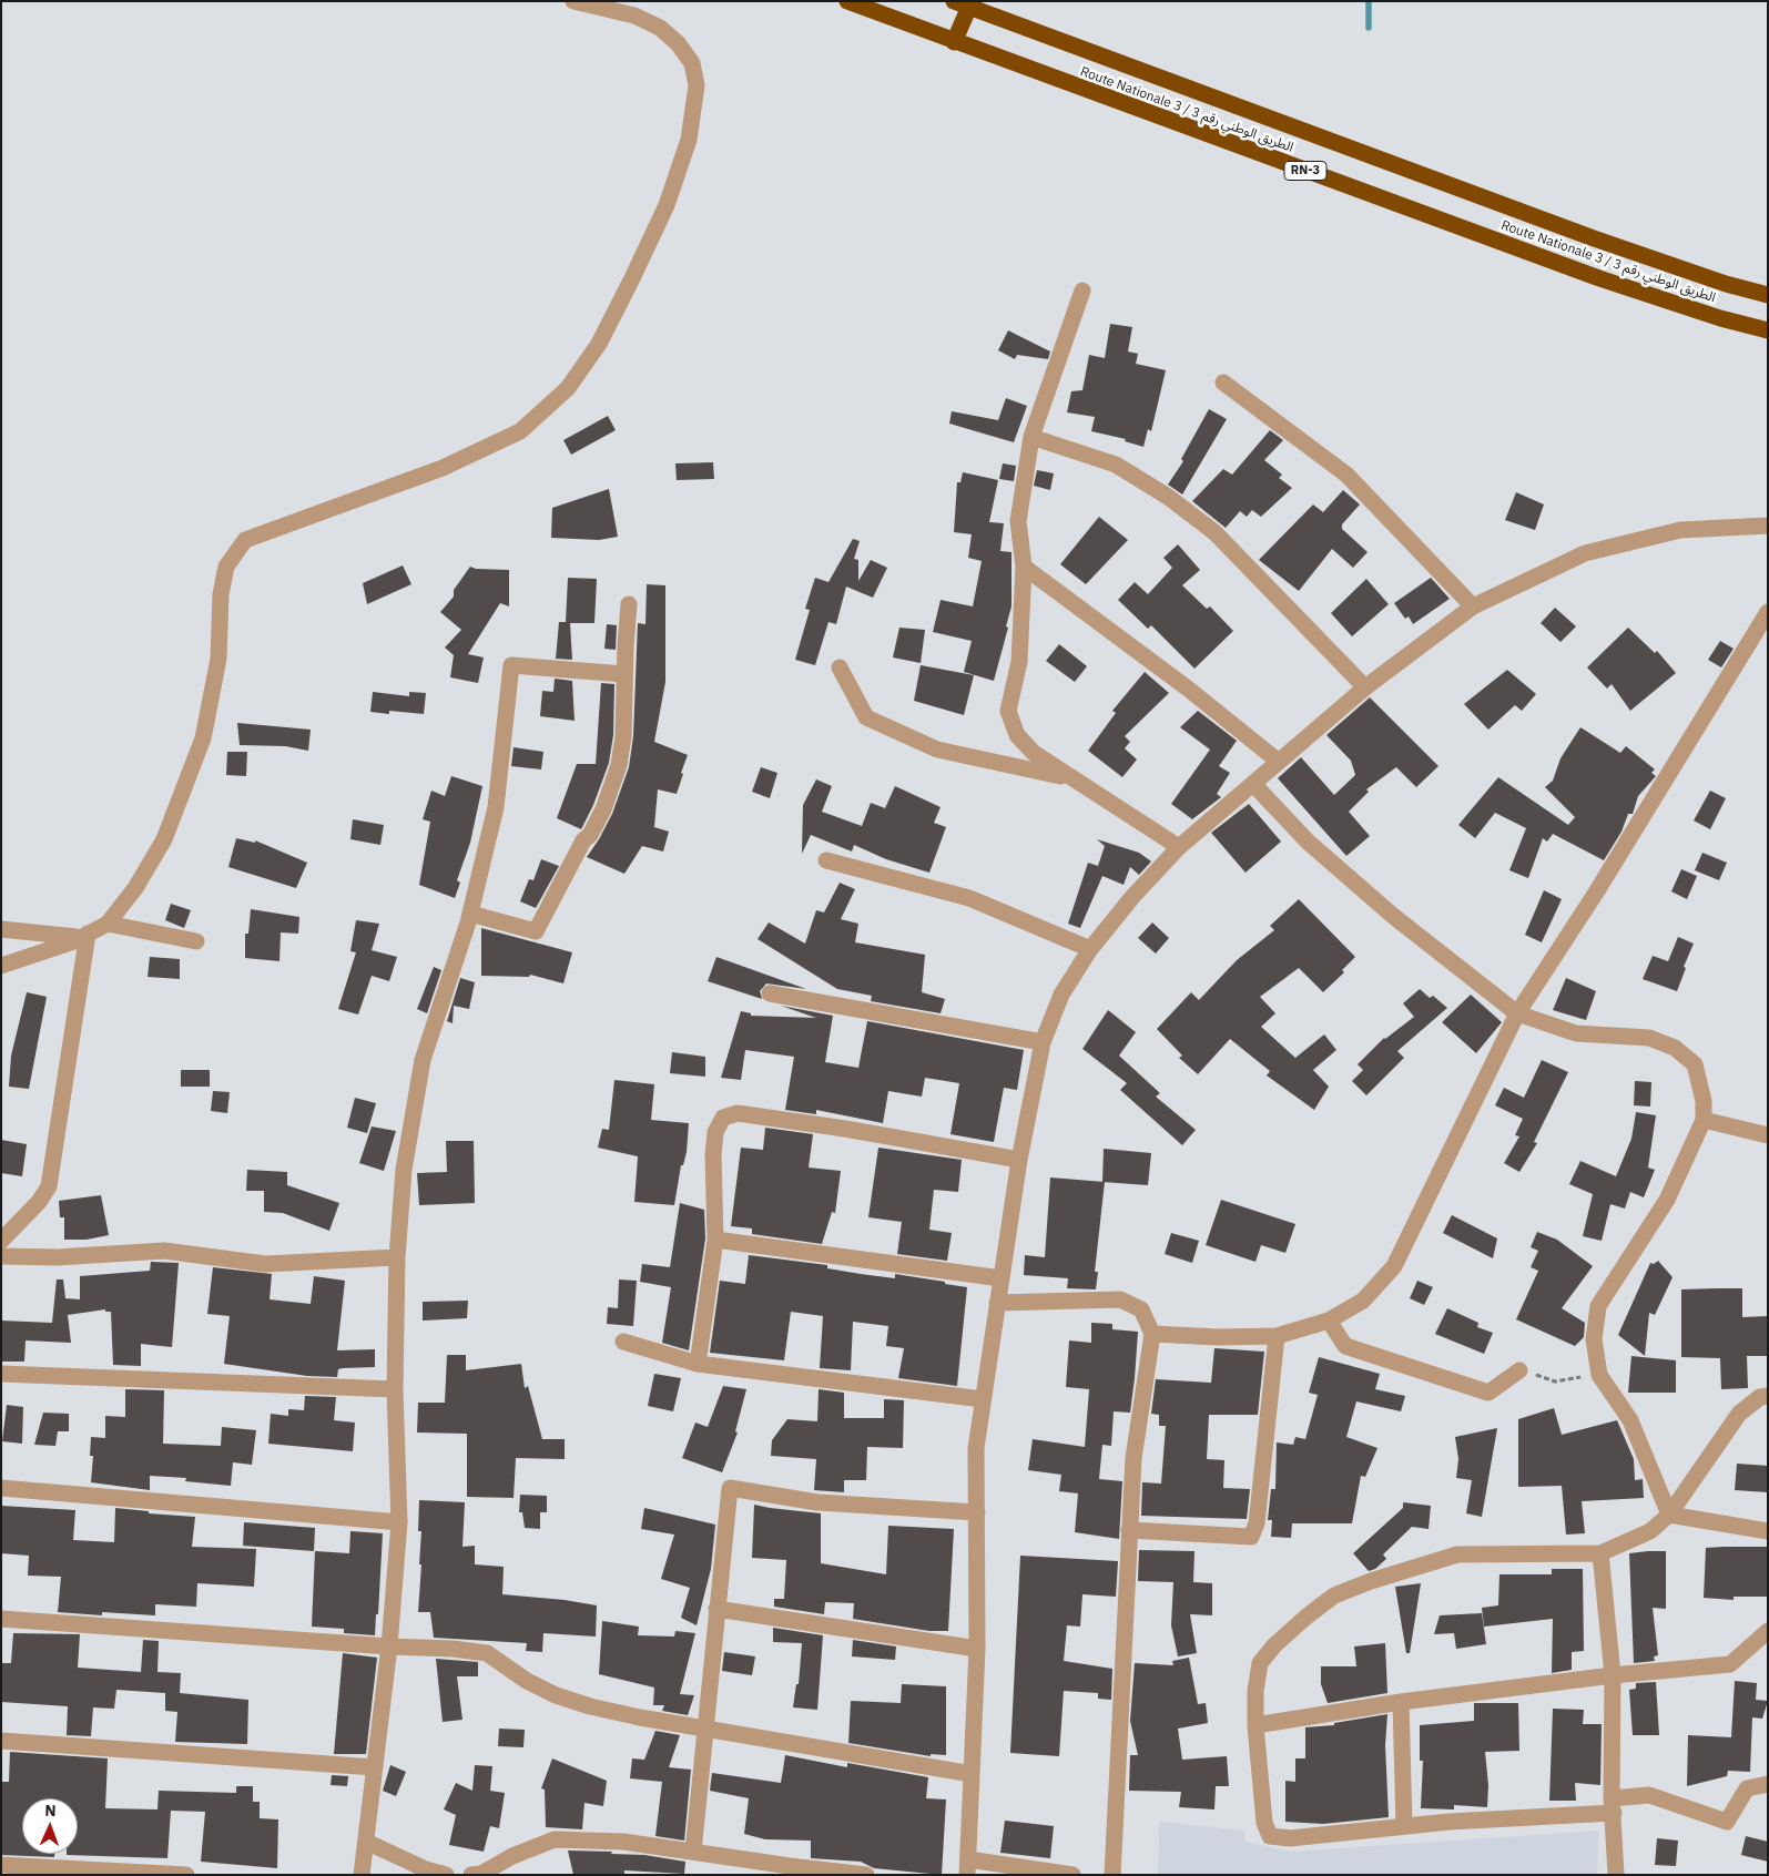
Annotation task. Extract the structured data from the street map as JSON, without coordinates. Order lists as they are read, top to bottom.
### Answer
{
  "streets": {
    "highway": ["Route Nationale 3 / الطريق الوطني رقم 3", "RN-3"]
  },
  "north": "top"
}
